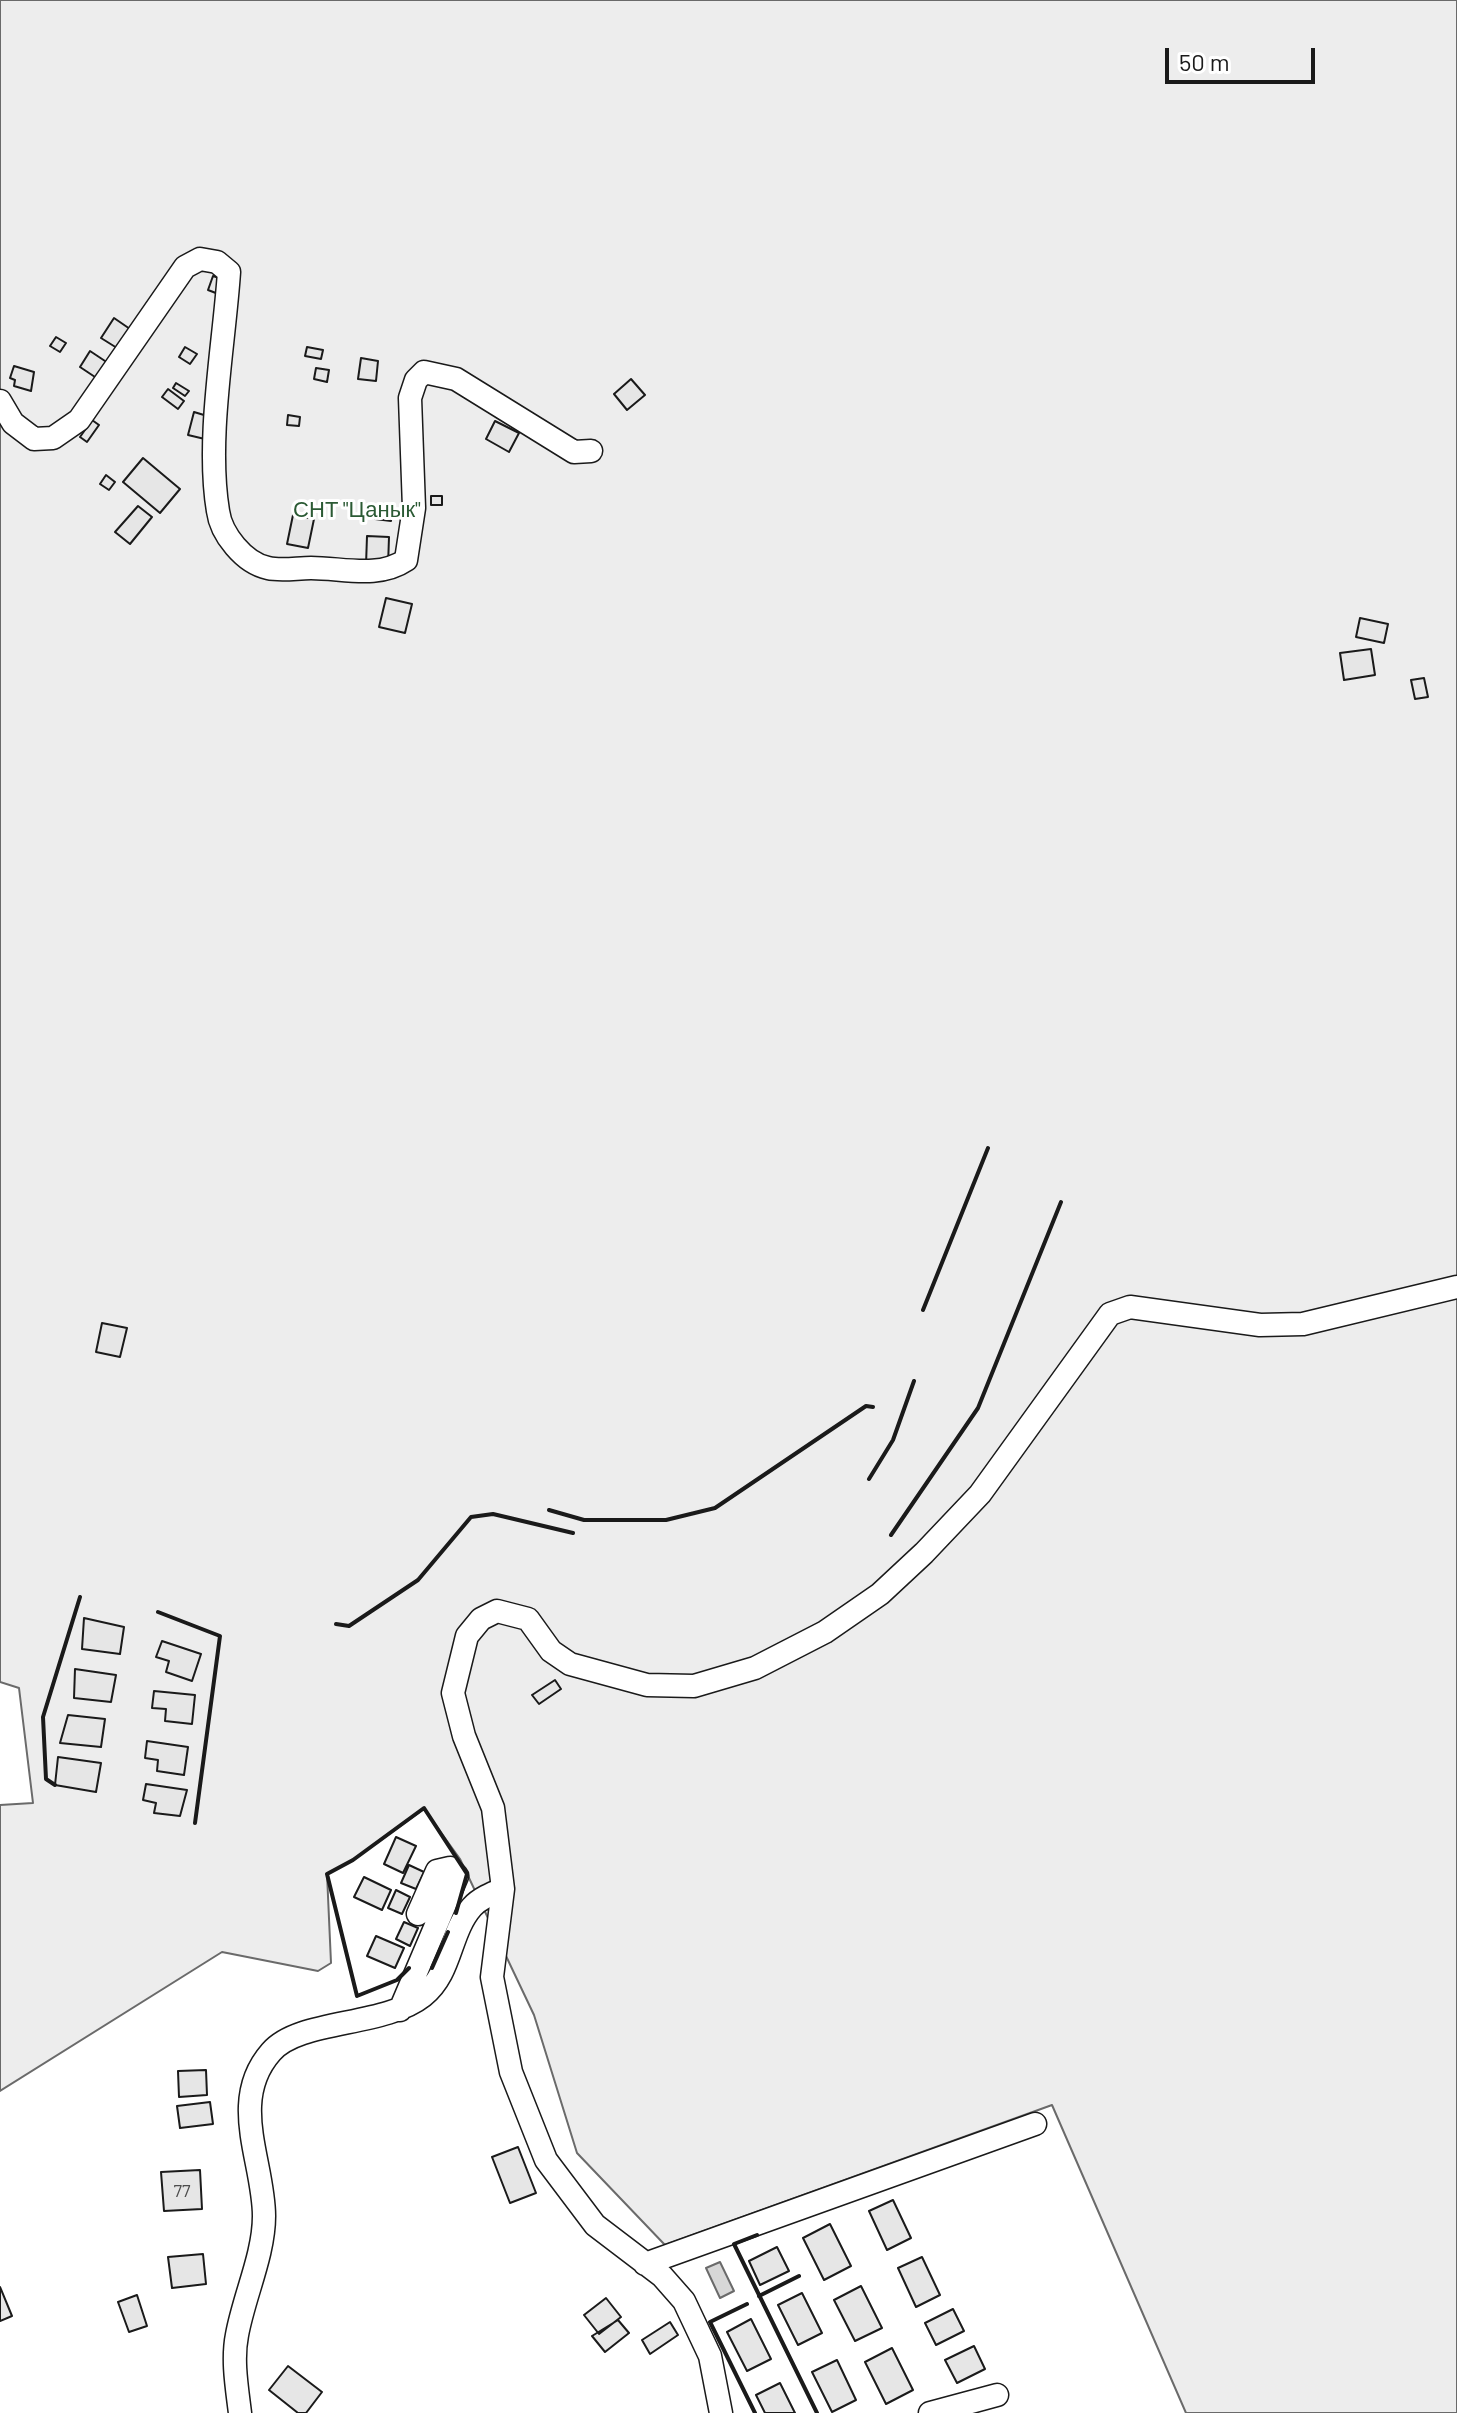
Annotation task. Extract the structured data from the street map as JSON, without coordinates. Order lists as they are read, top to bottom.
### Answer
{
  "parks": ["СНТ \"Цанык\""],
  "house_numbers": ["77"],
  "scale_bar": "50 m"
}
